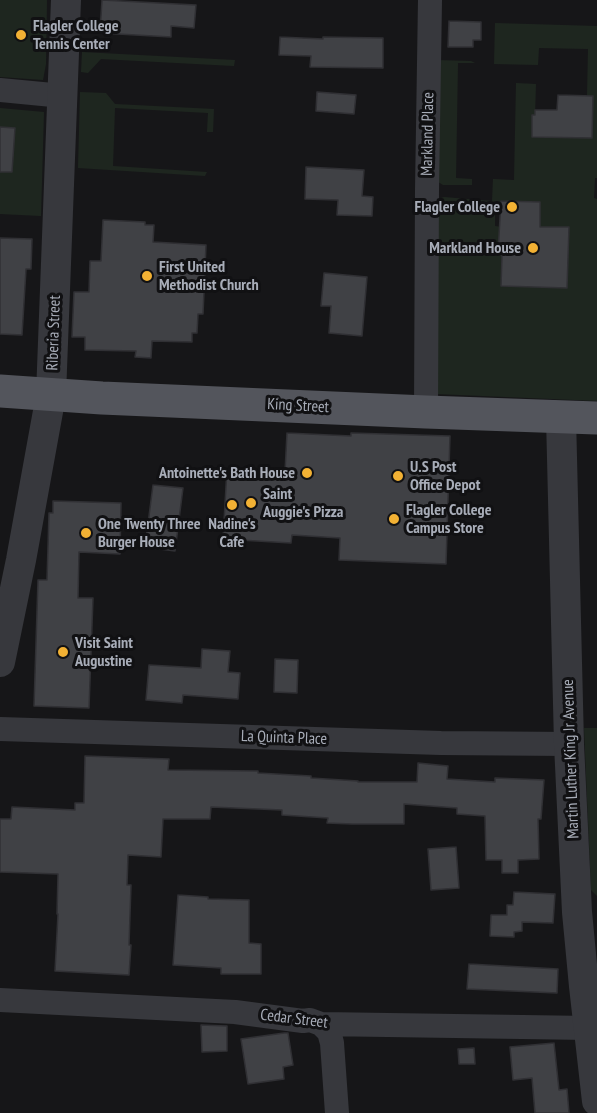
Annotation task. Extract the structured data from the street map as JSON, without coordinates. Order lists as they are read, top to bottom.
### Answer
{
  "streets": {
    "main road": ["King Street"],
    "street": [
      "Markland Place",
      "Riberia Street",
      "La Quinta Place",
      "Martin Luther King Jr Avenue",
      "Cedar Street"
    ]
  },
  "crossings": [
    ["Markland Place", "King Street"],
    ["Riberia Street", "King Street"],
    ["King Street", "Martin Luther King Jr Avenue"],
    ["La Quinta Place", "Martin Luther King Jr Avenue"],
    ["Martin Luther King Jr Avenue", "Cedar Street"]
  ],
  "places": [
    "Flagler College Tennis Center",
    "Flagler College",
    "Markland House",
    "First United Methodist Church",
    "Antoinette's Bath House",
    "U.S Post Office Depot",
    "Saint Auggie's Pizza",
    "Nadine's Cafe",
    "Flagler College Campus Store",
    "One Twenty Three Burger House",
    "Visit Saint Augustine"
  ]
}
